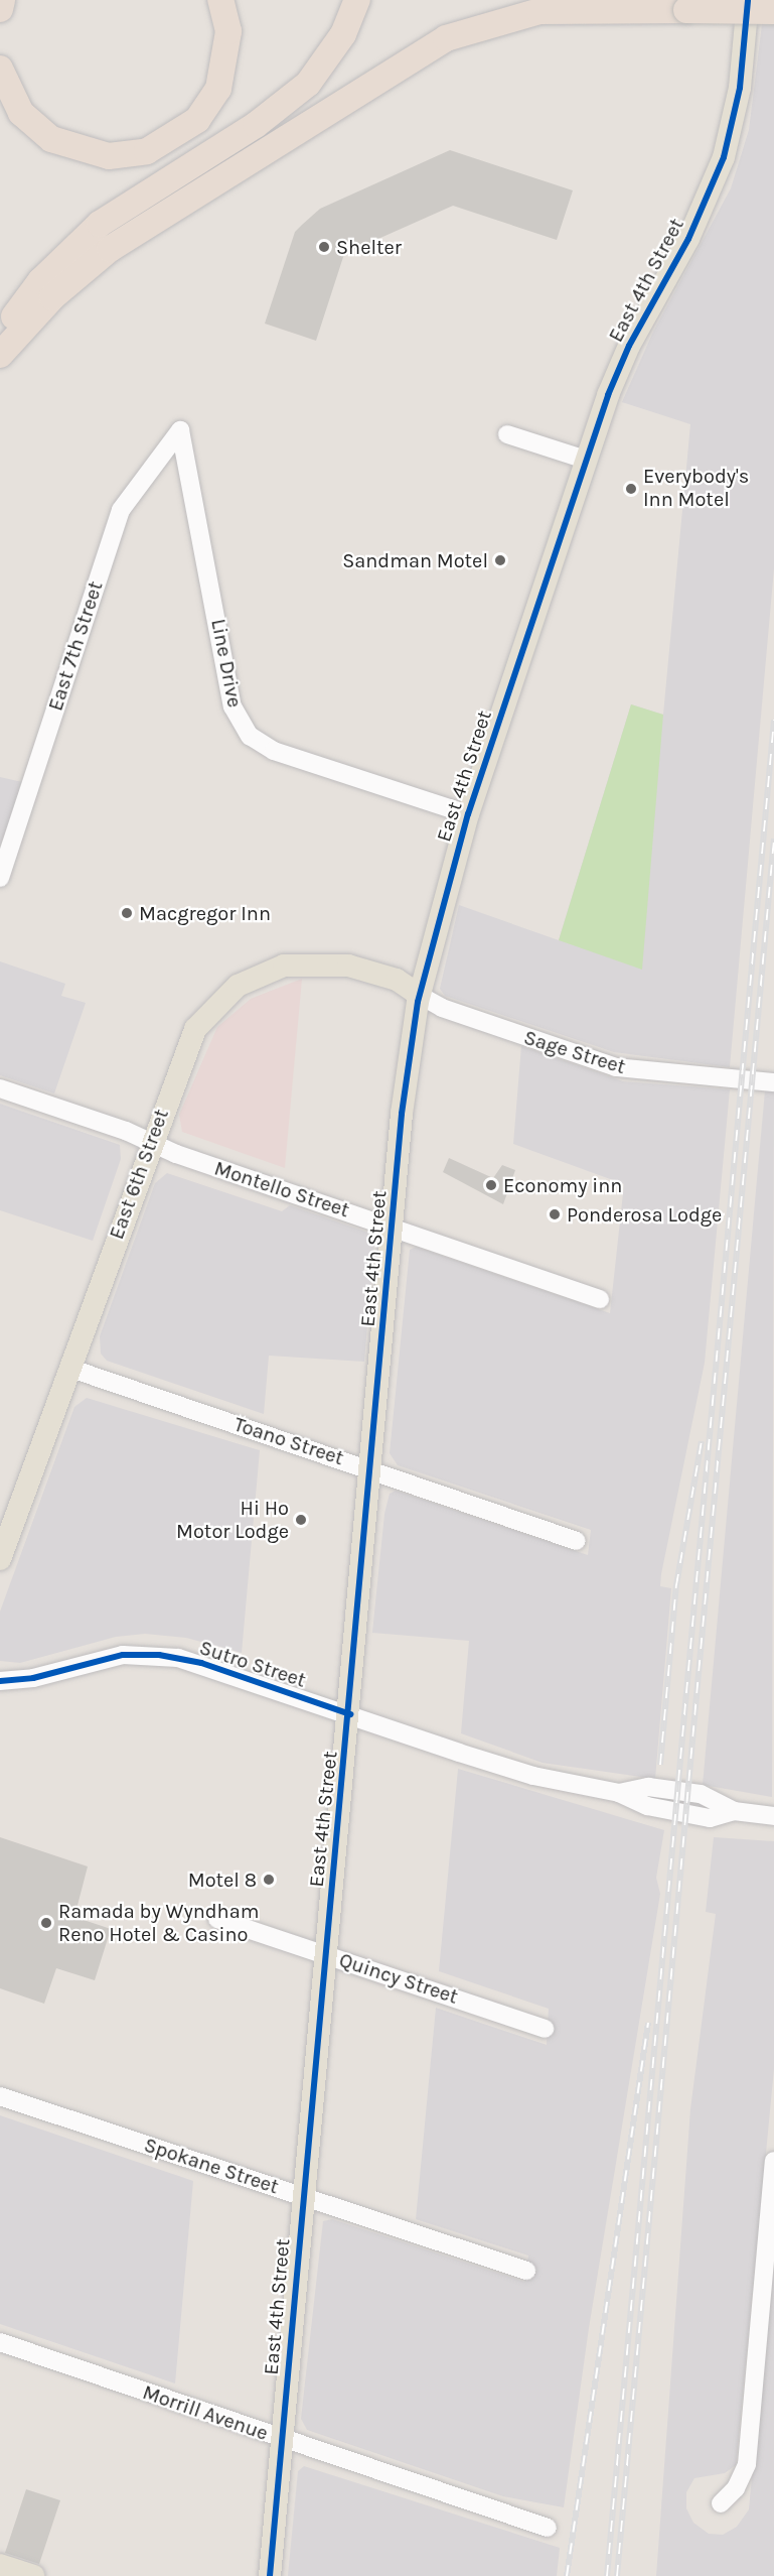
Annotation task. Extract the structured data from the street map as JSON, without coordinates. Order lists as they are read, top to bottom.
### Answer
{
  "streets": {
    "main road": ["East 4th Street", "East 6th Street"],
    "street": [
      "East 7th Street",
      "Line Drive",
      "Sage Street",
      "Montello Street",
      "Toano Street",
      "Sutro Street",
      "Quincy Street",
      "Spokane Street",
      "Morrill Avenue"
    ]
  },
  "crossings": [
    ["East 4th Street", "Line Drive"],
    ["East 4th Street", "Sage Street"],
    ["East 4th Street", "East 6th Street"],
    ["East 4th Street", "Montello Street"],
    ["East 4th Street", "Toano Street"],
    ["East 4th Street", "Sutro Street"],
    ["East 4th Street", "Quincy Street"],
    ["East 4th Street", "Spokane Street"],
    ["East 4th Street", "Morrill Avenue"],
    ["East 7th Street", "Line Drive"],
    ["Sage Street", "East 6th Street"],
    ["East 6th Street", "Montello Street"],
    ["East 6th Street", "Toano Street"]
  ],
  "places": [
    "Shelter",
    "Everybody's Inn Motel",
    "Sandman Motel",
    "Macgregor Inn",
    "Economy inn",
    "Ponderosa Lodge",
    "Hi Ho Motor Lodge",
    "Motel 8",
    "Ramada by Wyndham Reno Hotel & Casino"
  ]
}
